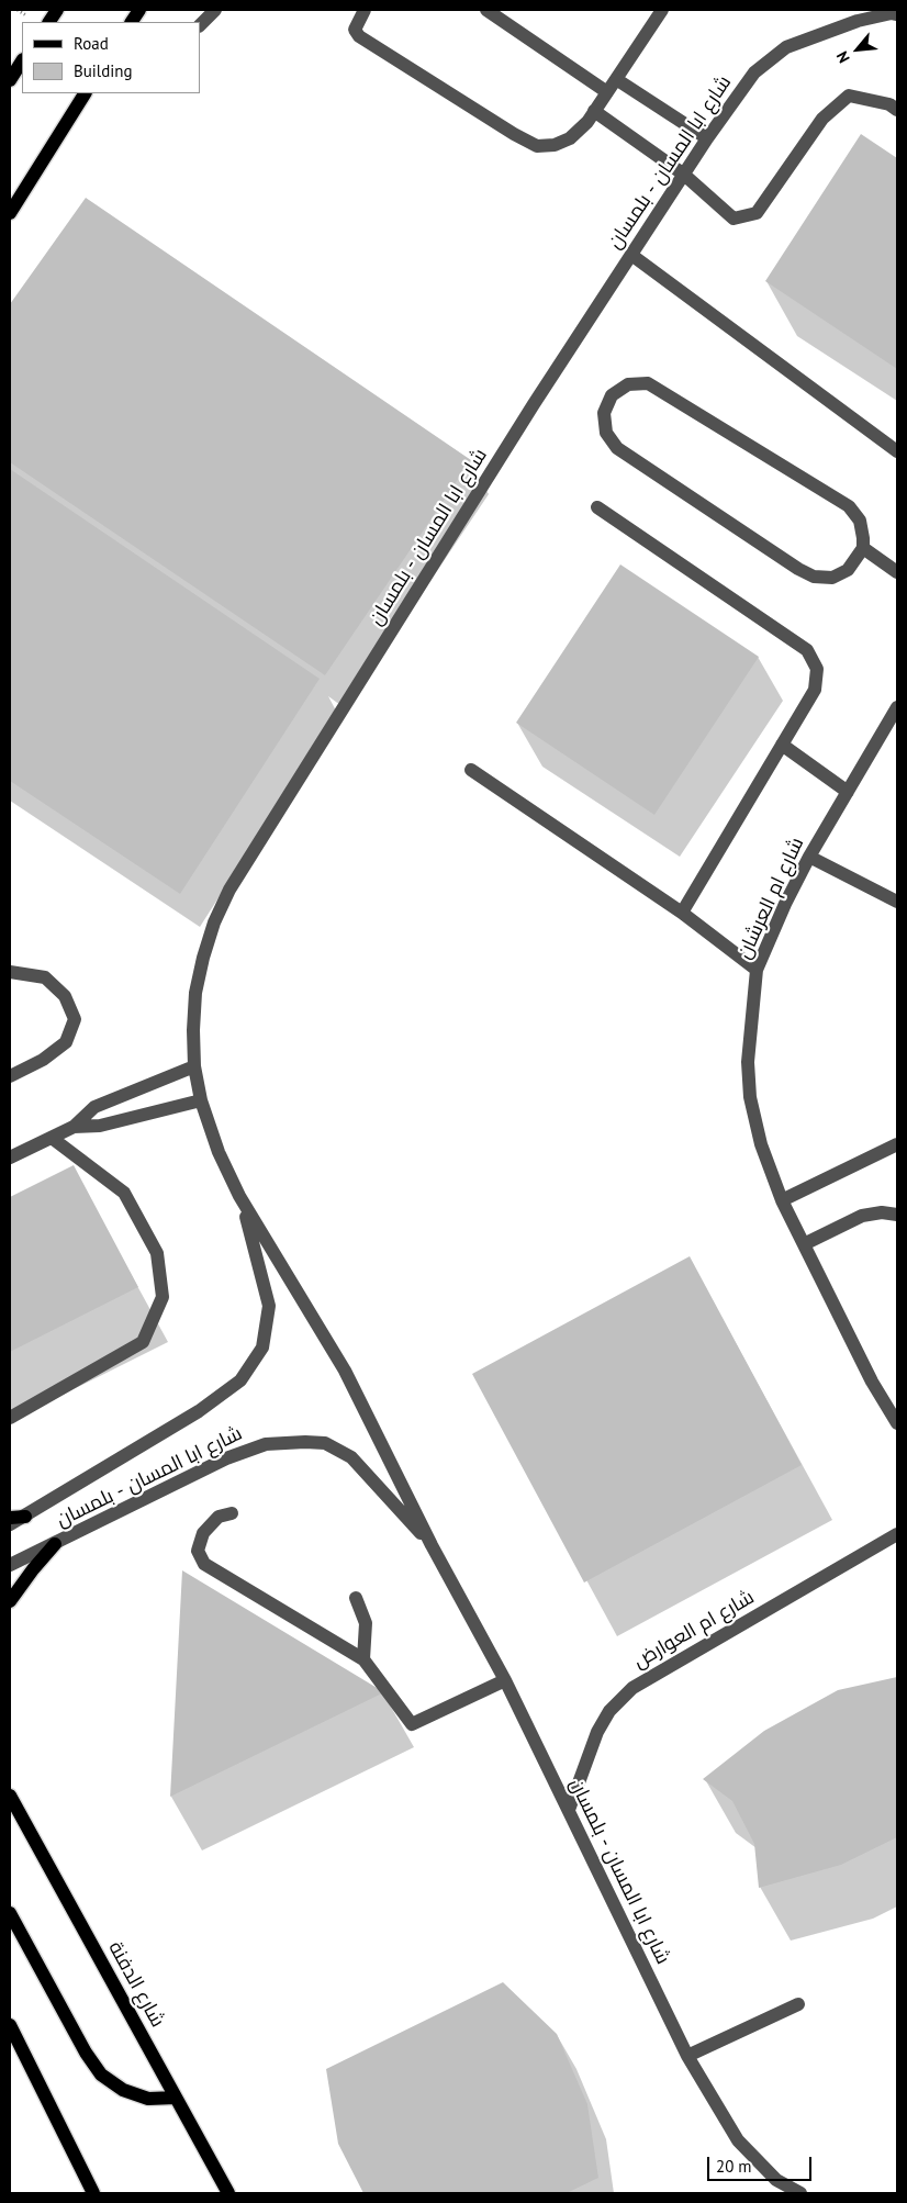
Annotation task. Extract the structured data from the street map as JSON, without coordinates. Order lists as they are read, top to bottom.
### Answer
{
  "streets": {
    "main road": ["شارع الدفنة"],
    "street": ["شارع ابا المسان - بلمسان", "شارع ام العرشان", "شارع ام العوارض"]
  },
  "crossings": [
    ["شارع ابا المسان - بلمسان", "شارع ام العوارض"]
  ],
  "legend": ["Road", "Building"],
  "scale_bar": "20 m",
  "north": "bottom left"
}
